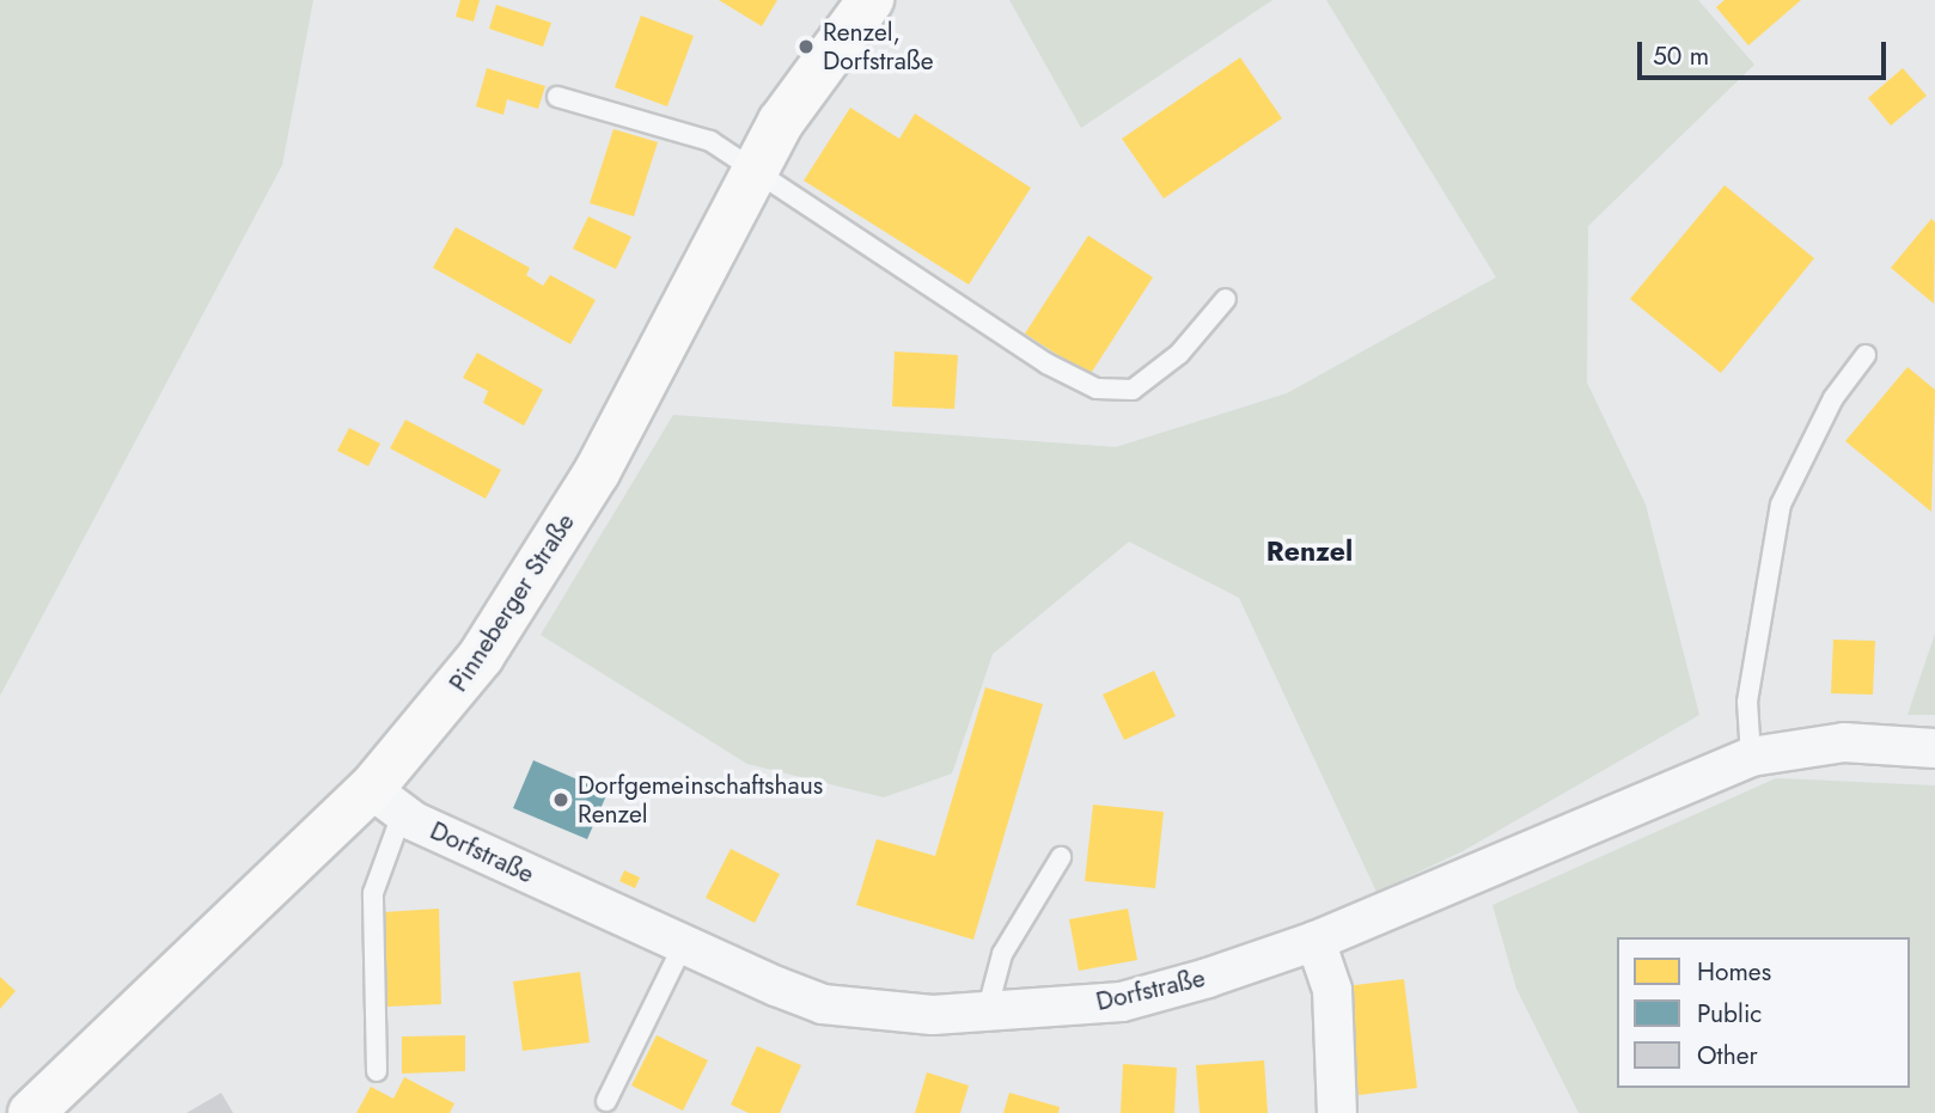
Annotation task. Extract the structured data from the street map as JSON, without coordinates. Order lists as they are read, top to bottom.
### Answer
{
  "streets": {
    "main road": ["Pinneberger Straße"],
    "street": ["Dorfstraße"]
  },
  "crossings": [
    ["Pinneberger Straße", "Dorfstraße"]
  ],
  "districts": ["Renzel"],
  "places": ["Renzel, Dorfstraße", "Dorfgemeinschaftshaus Renzel"],
  "legend": ["Homes", "Public", "Other"],
  "scale_bar": "50 m"
}
